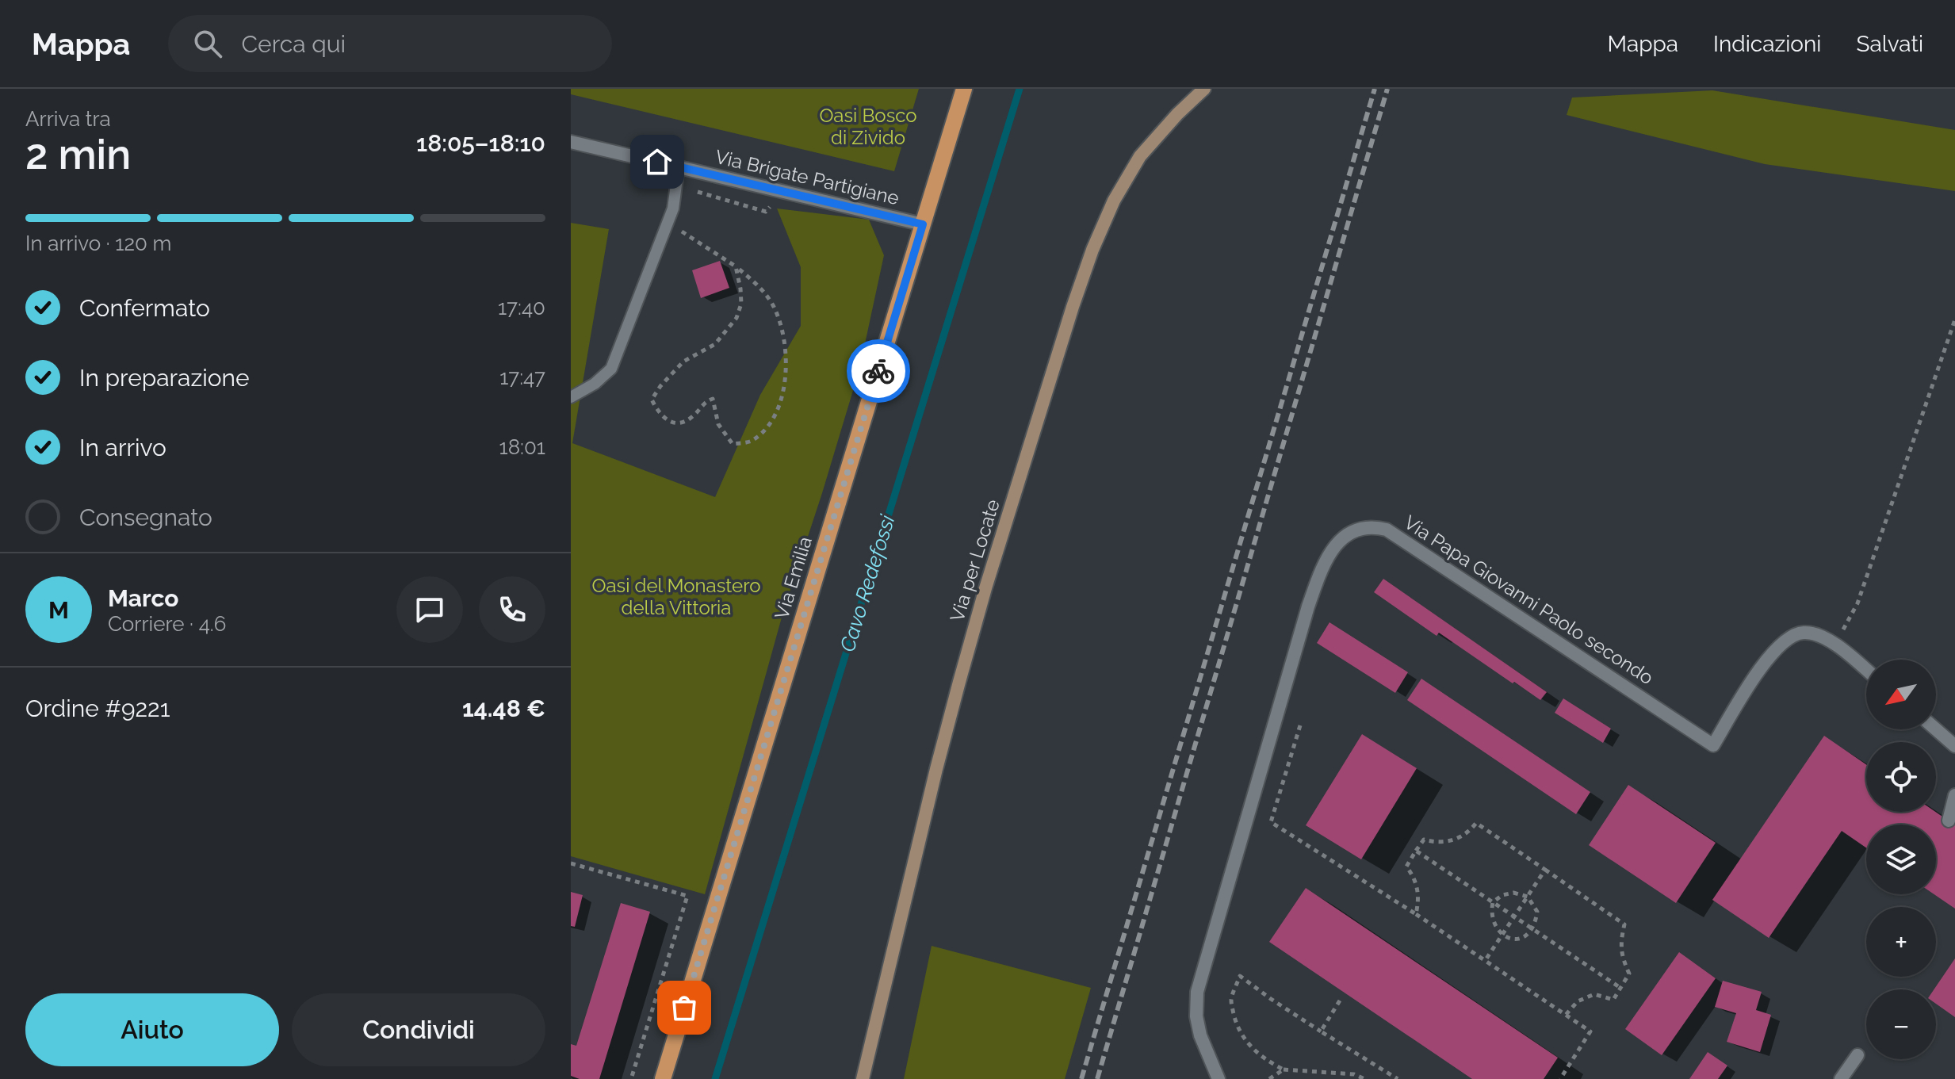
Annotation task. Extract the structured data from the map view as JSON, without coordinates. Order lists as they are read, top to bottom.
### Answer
{
  "streets": {
    "main road": ["Via per Locate", "Via Emilia"],
    "street": ["Via Brigate Partigiane", "Via Papa Giovanni Paolo secondo"]
  },
  "crossings": [
    ["Via Brigate Partigiane", "Via Emilia"]
  ],
  "water": ["Cavo Redefossi"],
  "parks": ["Oasi Bosco di Zivido", "Oasi del Monastero della Vittoria"],
  "north": "bottom left",
  "page": {
    "header": "Mappa",
    "search": "Cerca qui",
    "nav": ["Mappa", "Indicazioni", "Salvati"],
    "heading": ["2 min", "Arriva tra", "18:05–18:10"],
    "panel": [
      "Marco",
      "Corriere · 4.6",
      "Ordine #9221",
      "14.48 €"
    ],
    "bar": "In arrivo · 120 m",
    "list": [
      ["Confermato", "17:40"],
      ["In preparazione", "17:47"],
      ["In arrivo", "18:01"],
      "Consegnato"
    ],
    "round": "M",
    "map_buttons": ["+", "−"],
    "buttons": ["Aiuto", "Condividi"]
  }
}
